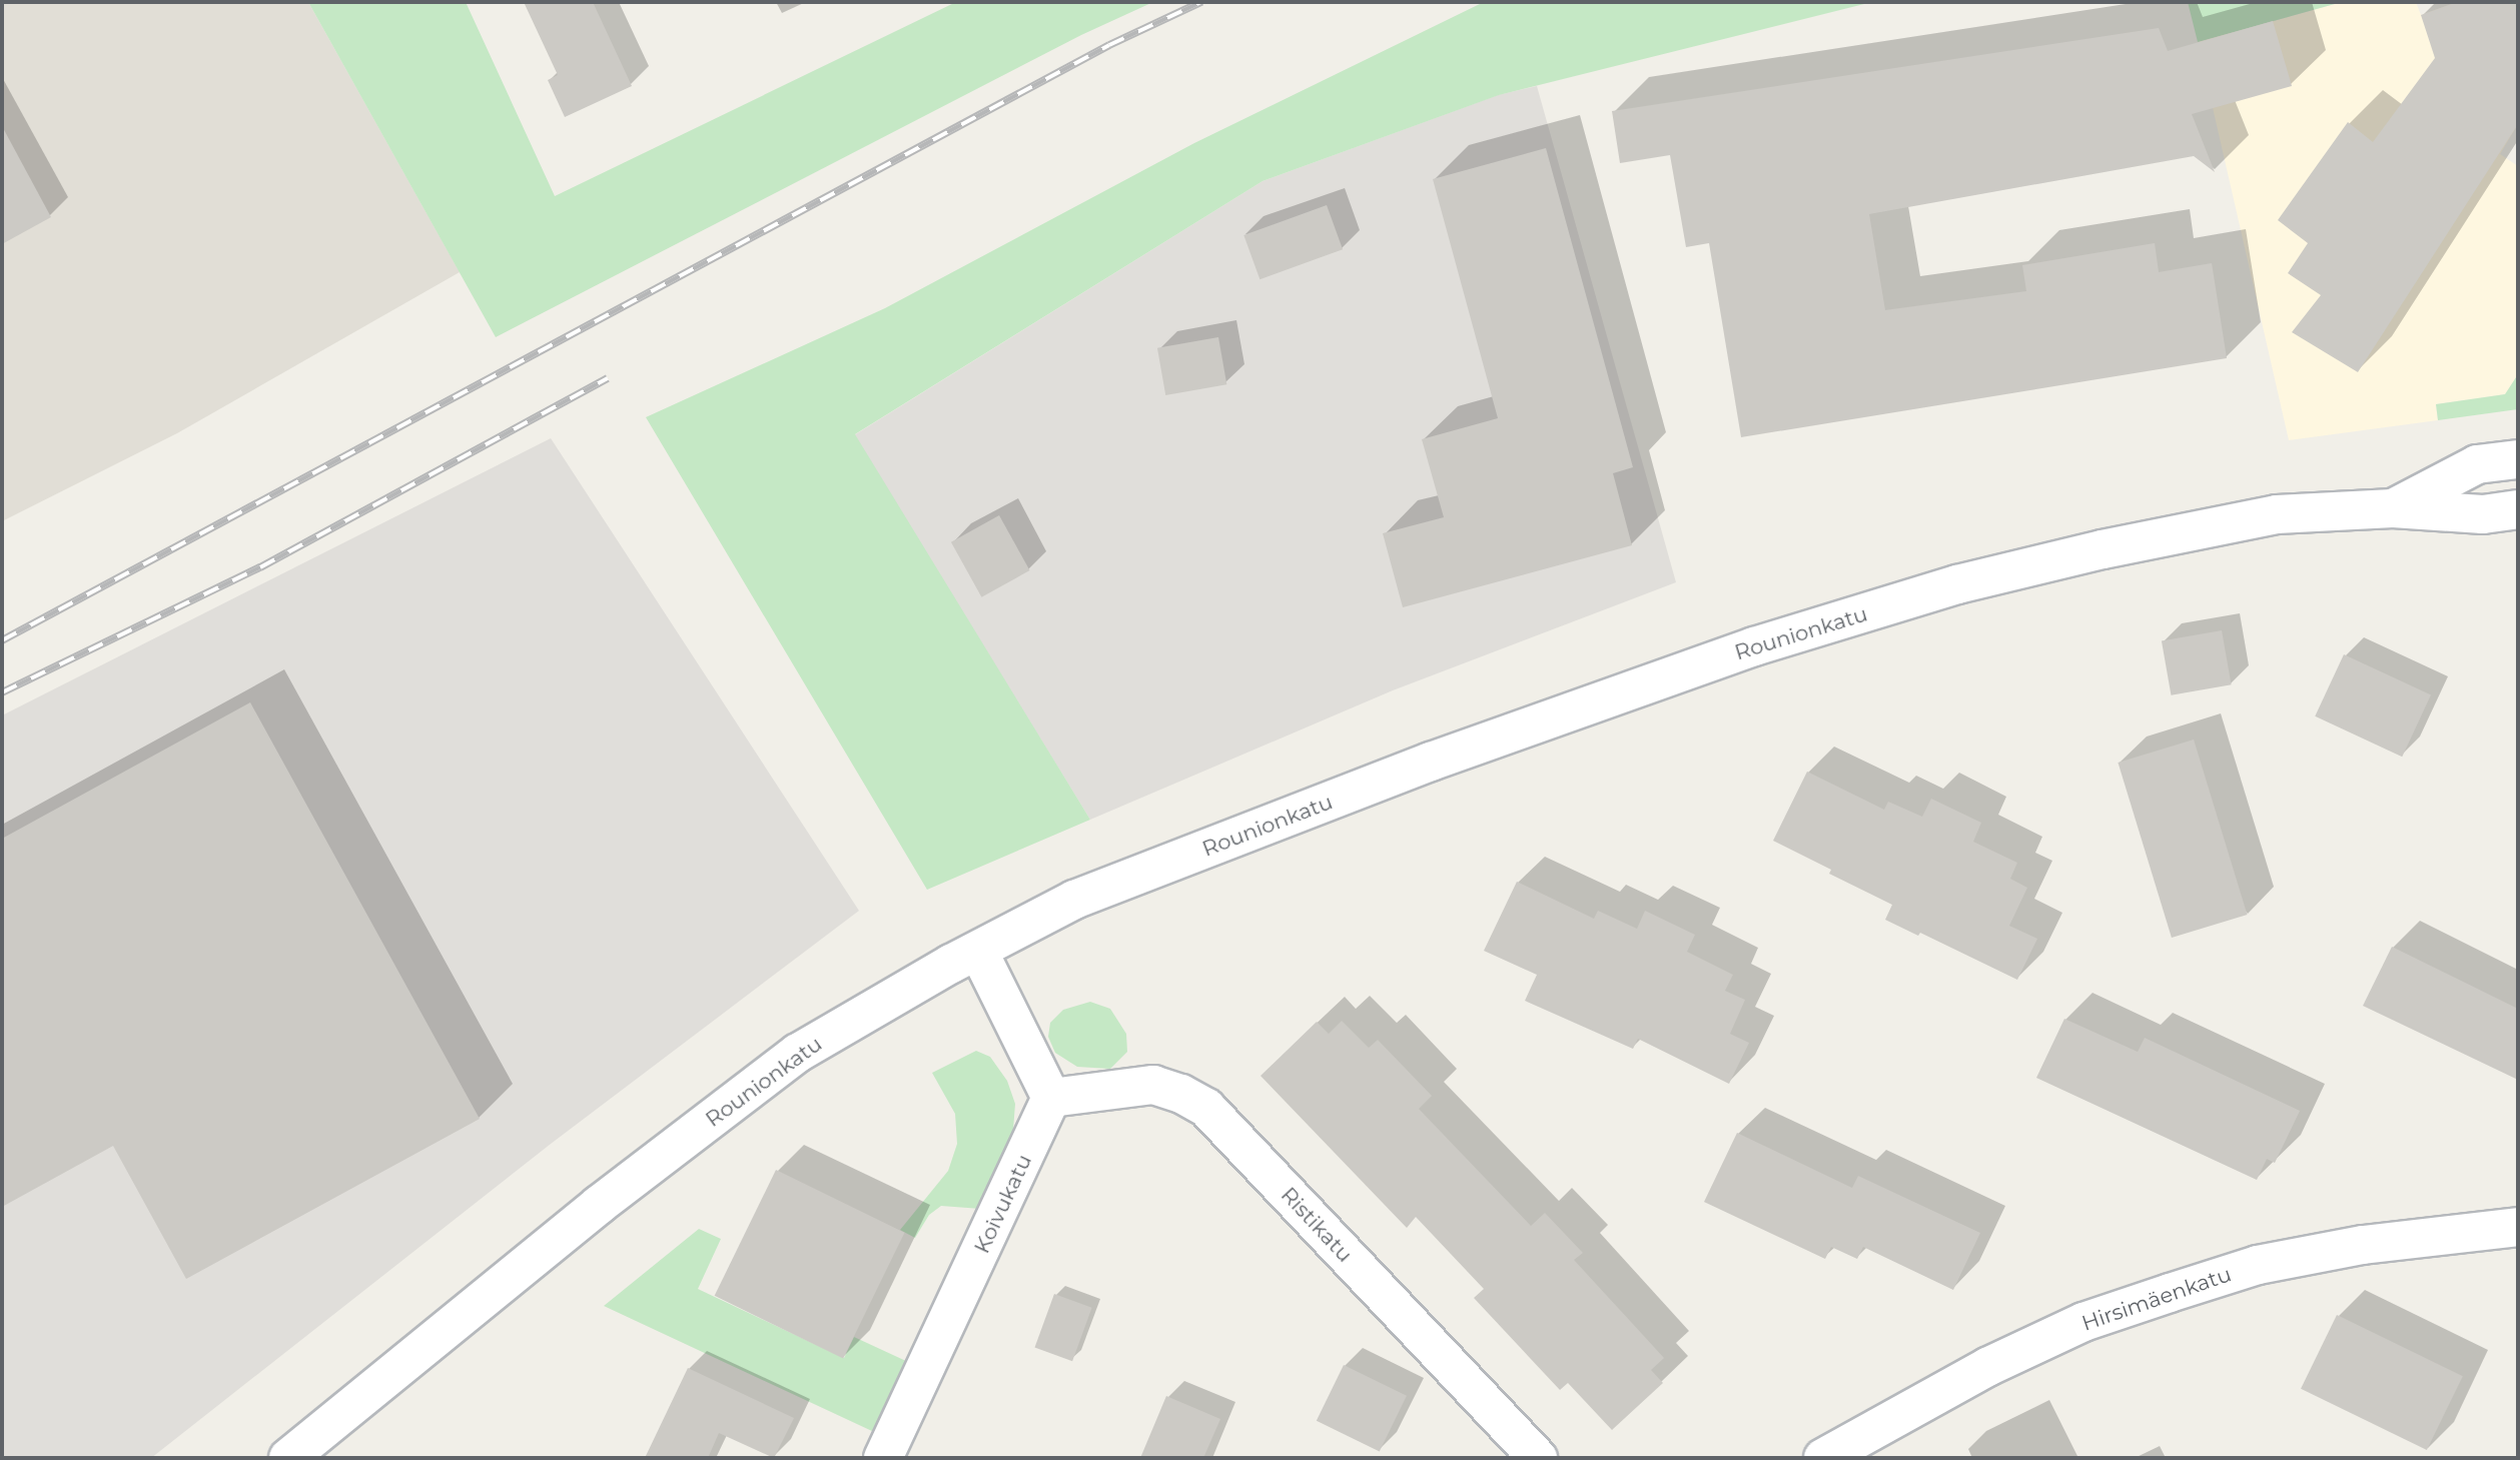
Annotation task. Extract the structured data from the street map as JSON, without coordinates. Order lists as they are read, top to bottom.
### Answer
{
  "streets": {
    "main road": [
      "Rounionkatu",
      "Koivukatu",
      "Ristikatu",
      "Hirsimäenkatu"
    ]
  },
  "crossings": [
    ["Koivukatu", "Ristikatu"]
  ]
}
